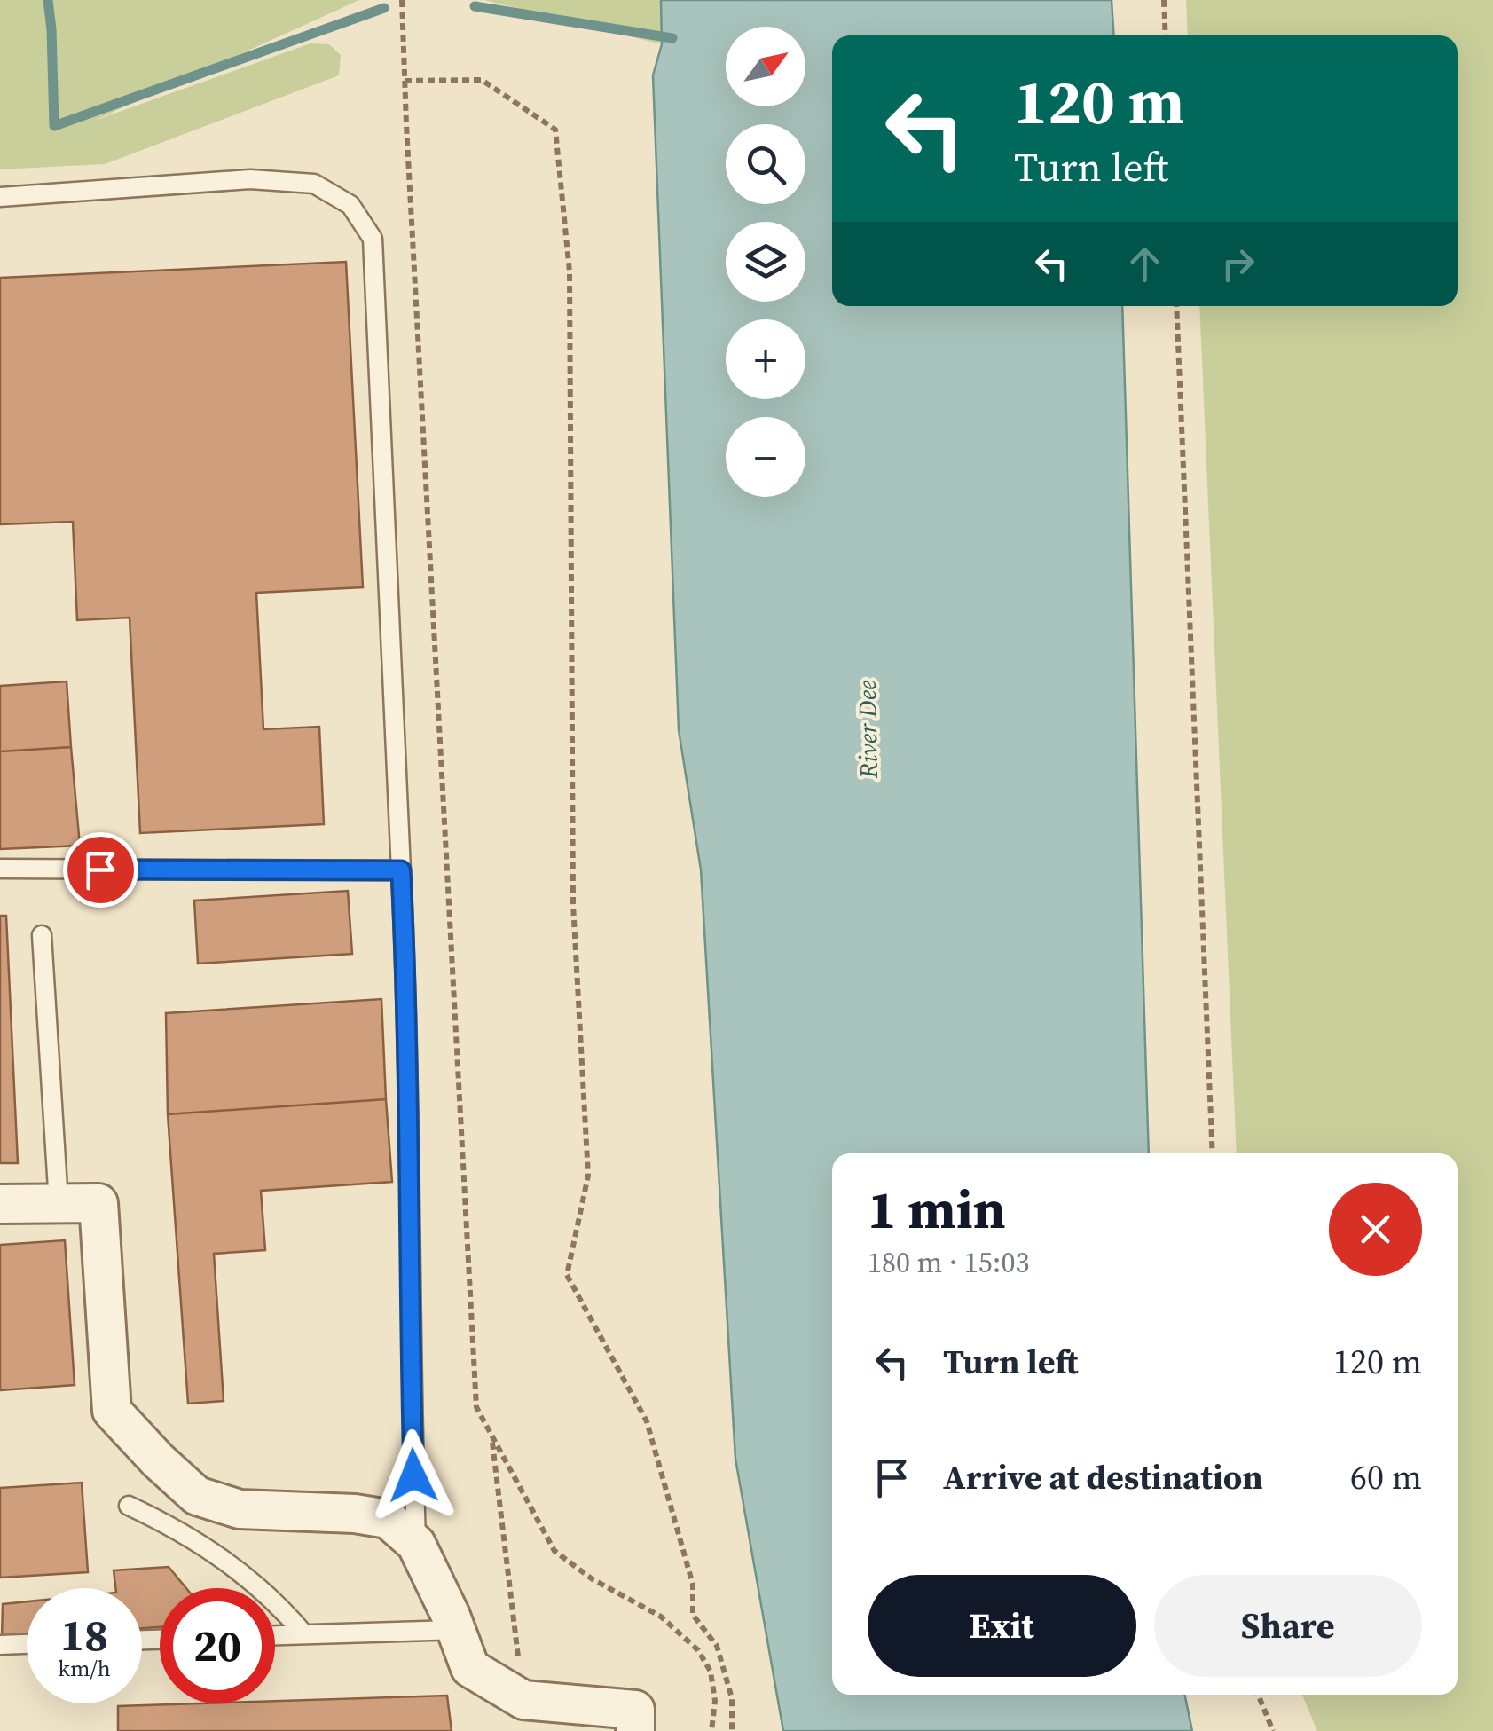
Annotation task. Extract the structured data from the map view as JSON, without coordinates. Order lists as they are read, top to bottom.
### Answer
{
  "water": ["River Dee"],
  "north": "top right",
  "page": {
    "map_buttons": ["+", "−"],
    "turn": ["120 m", "Turn left"],
    "heading": ["1 min", "180 m · 15:03"],
    "list": [
      {
        "name": "Turn left",
        "value": "120 m"
      },
      {
        "name": "Arrive at destination",
        "value": "60 m"
      }
    ],
    "buttons": ["Exit", "Share"],
    "speed": "18 km/h",
    "limit": "20"
  }
}
